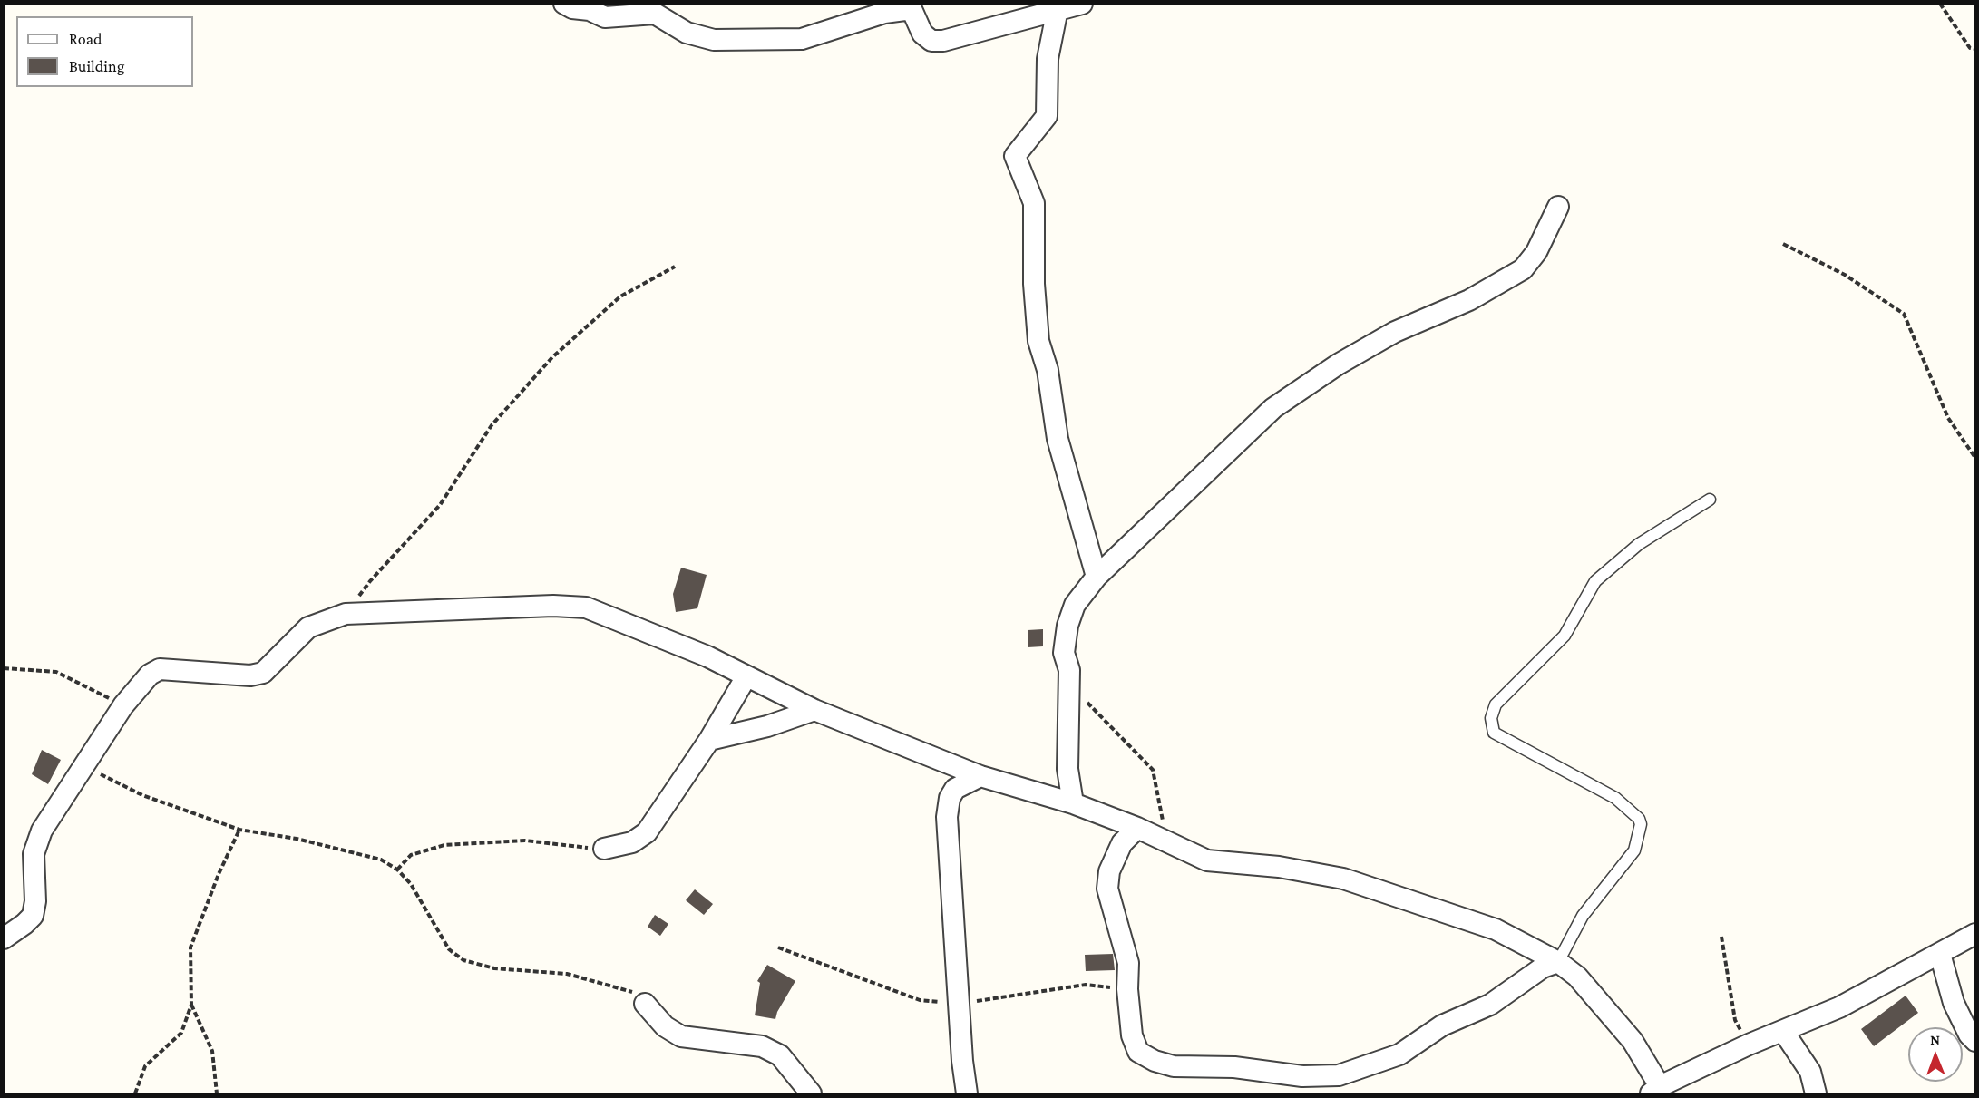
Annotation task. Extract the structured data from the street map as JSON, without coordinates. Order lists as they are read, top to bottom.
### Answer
{
  "legend": ["Road", "Building"],
  "north": "top"
}
